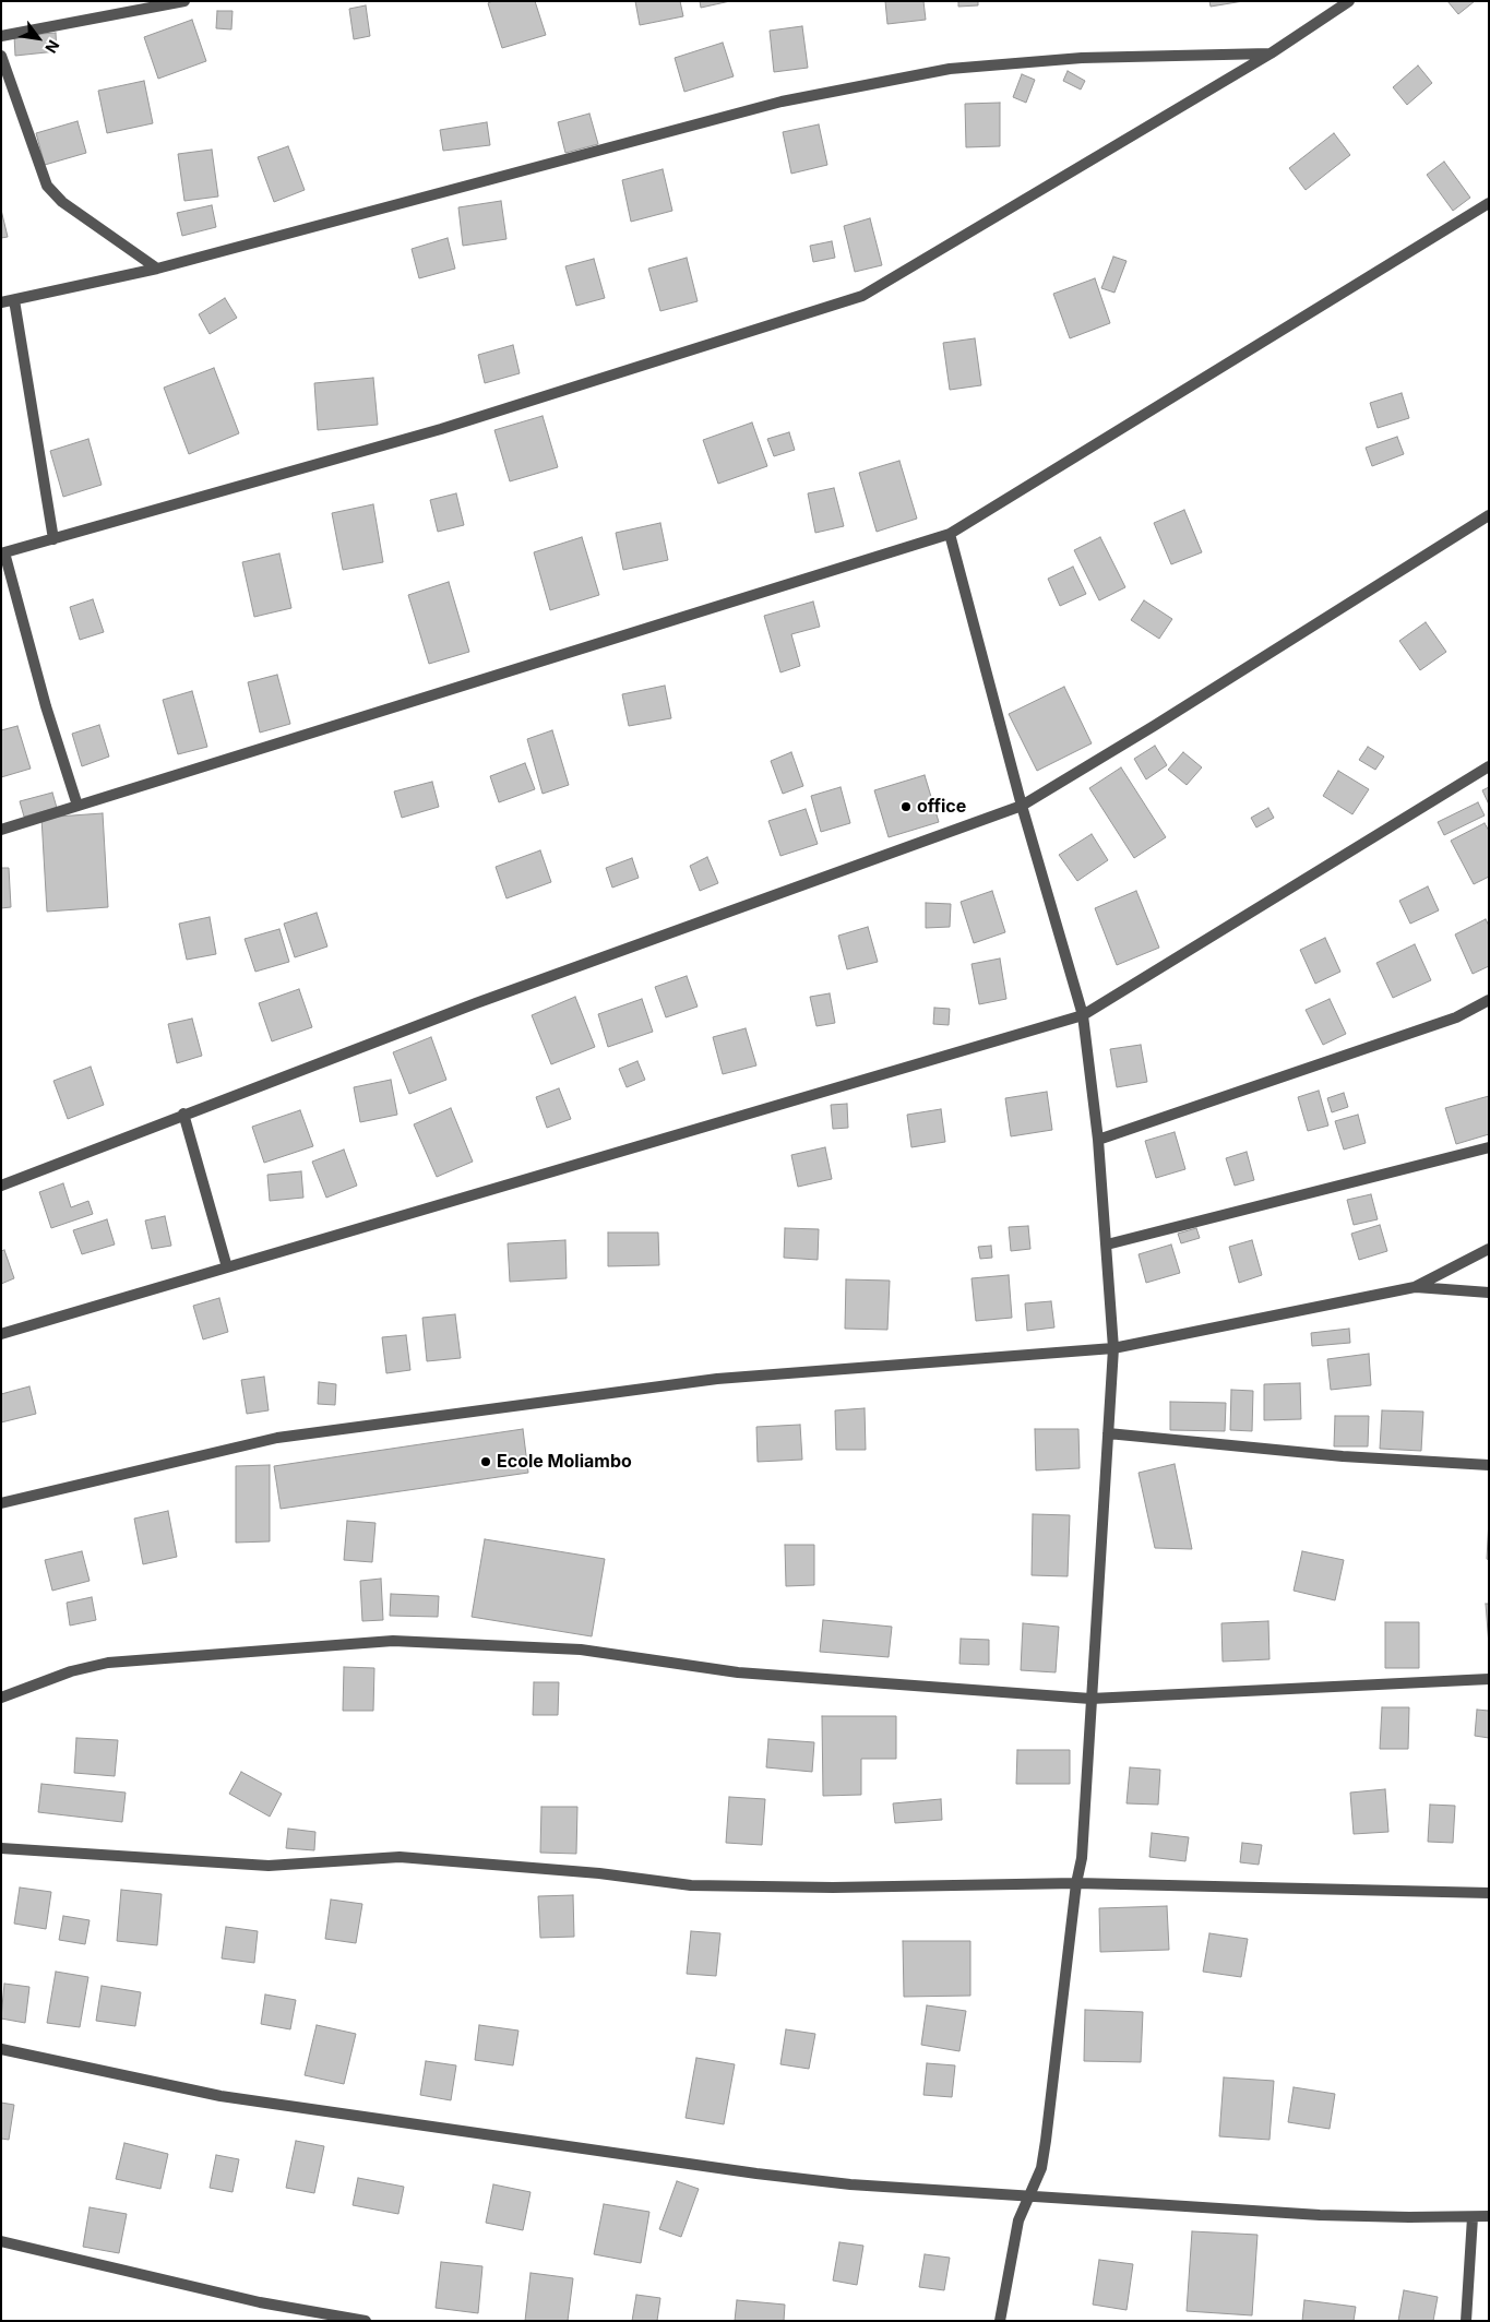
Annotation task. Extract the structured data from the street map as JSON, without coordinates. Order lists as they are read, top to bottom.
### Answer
{
  "places": ["office", "Ecole Moliambo"],
  "north": "bottom right"
}
